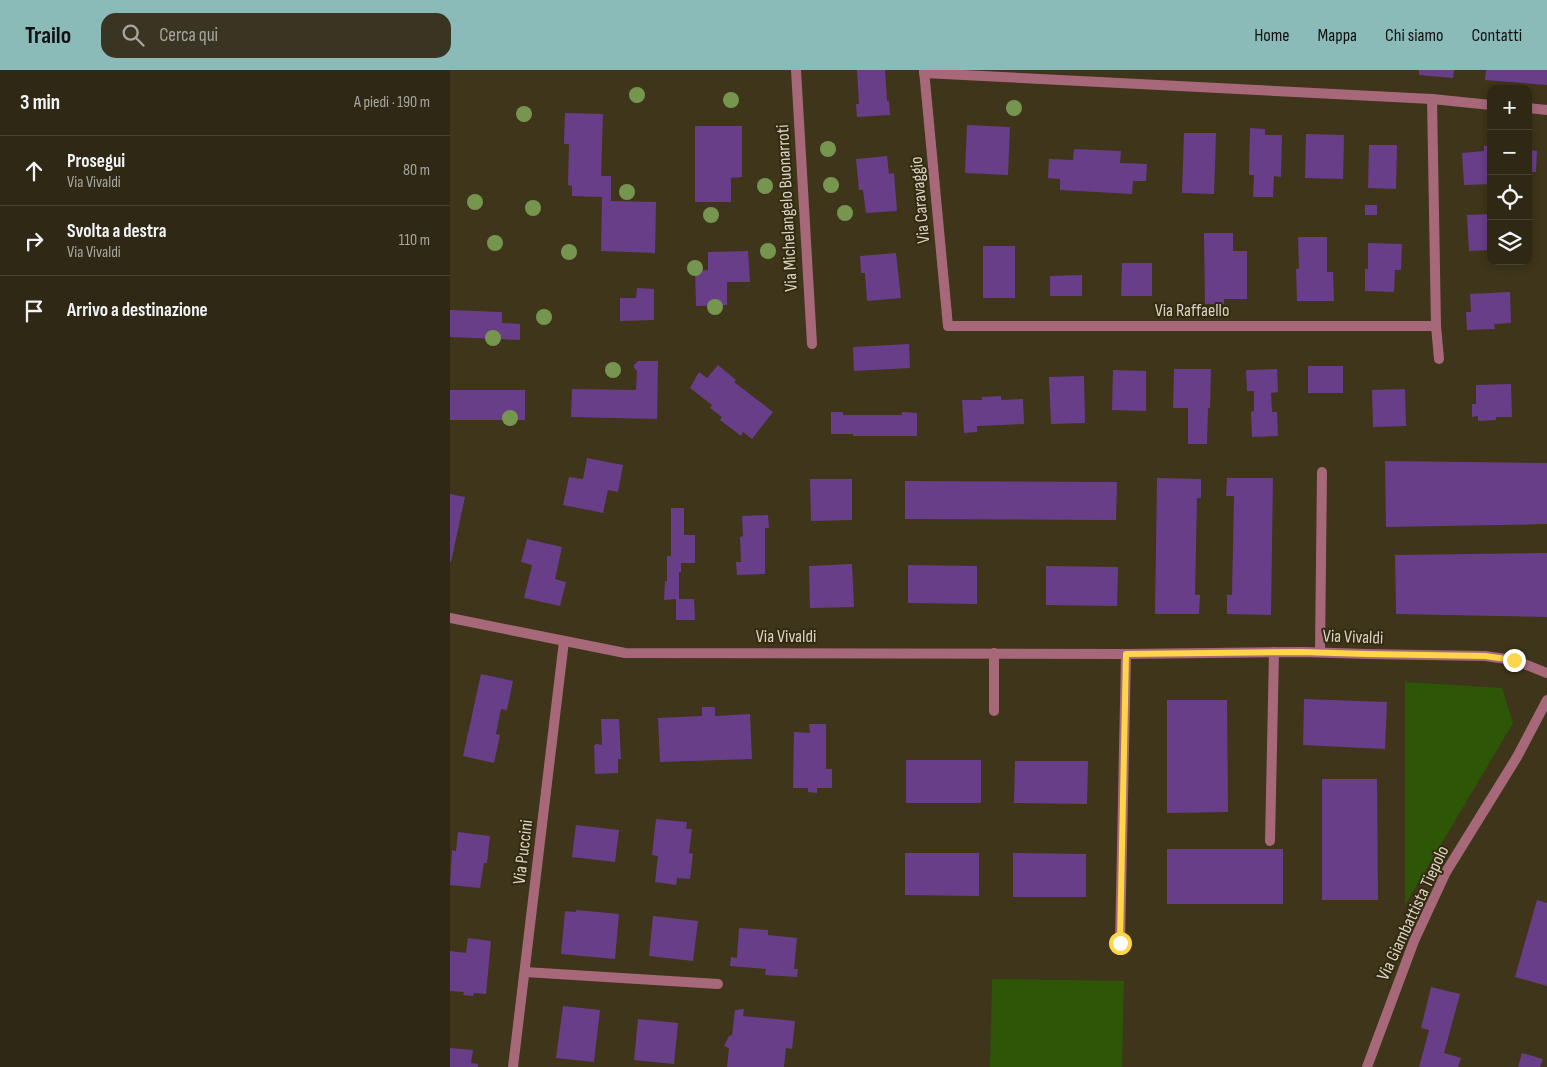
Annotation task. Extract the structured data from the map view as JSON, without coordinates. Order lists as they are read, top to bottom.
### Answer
{
  "streets": {
    "street": [
      "Via Caravaggio",
      "Via Michelangelo Buonarroti",
      "Via Raffaello",
      "Via Vivaldi",
      "Via Puccini",
      "Via Giambattista Tiepolo"
    ]
  },
  "crossings": [
    ["Via Caravaggio", "Via Raffaello"],
    ["Via Vivaldi", "Via Puccini"]
  ],
  "page": {
    "header": "Trailo",
    "search": "Cerca qui",
    "nav": [
      "Home",
      "Mappa",
      "Chi siamo",
      "Contatti"
    ],
    "heading": ["3 min", "A piedi · 190 m"],
    "map_buttons": ["+", "−"],
    "list": [
      ["Prosegui", "Via Vivaldi", "80 m"],
      ["Svolta a destra", "Via Vivaldi", "110 m"],
      "Arrivo a destinazione"
    ]
  }
}
